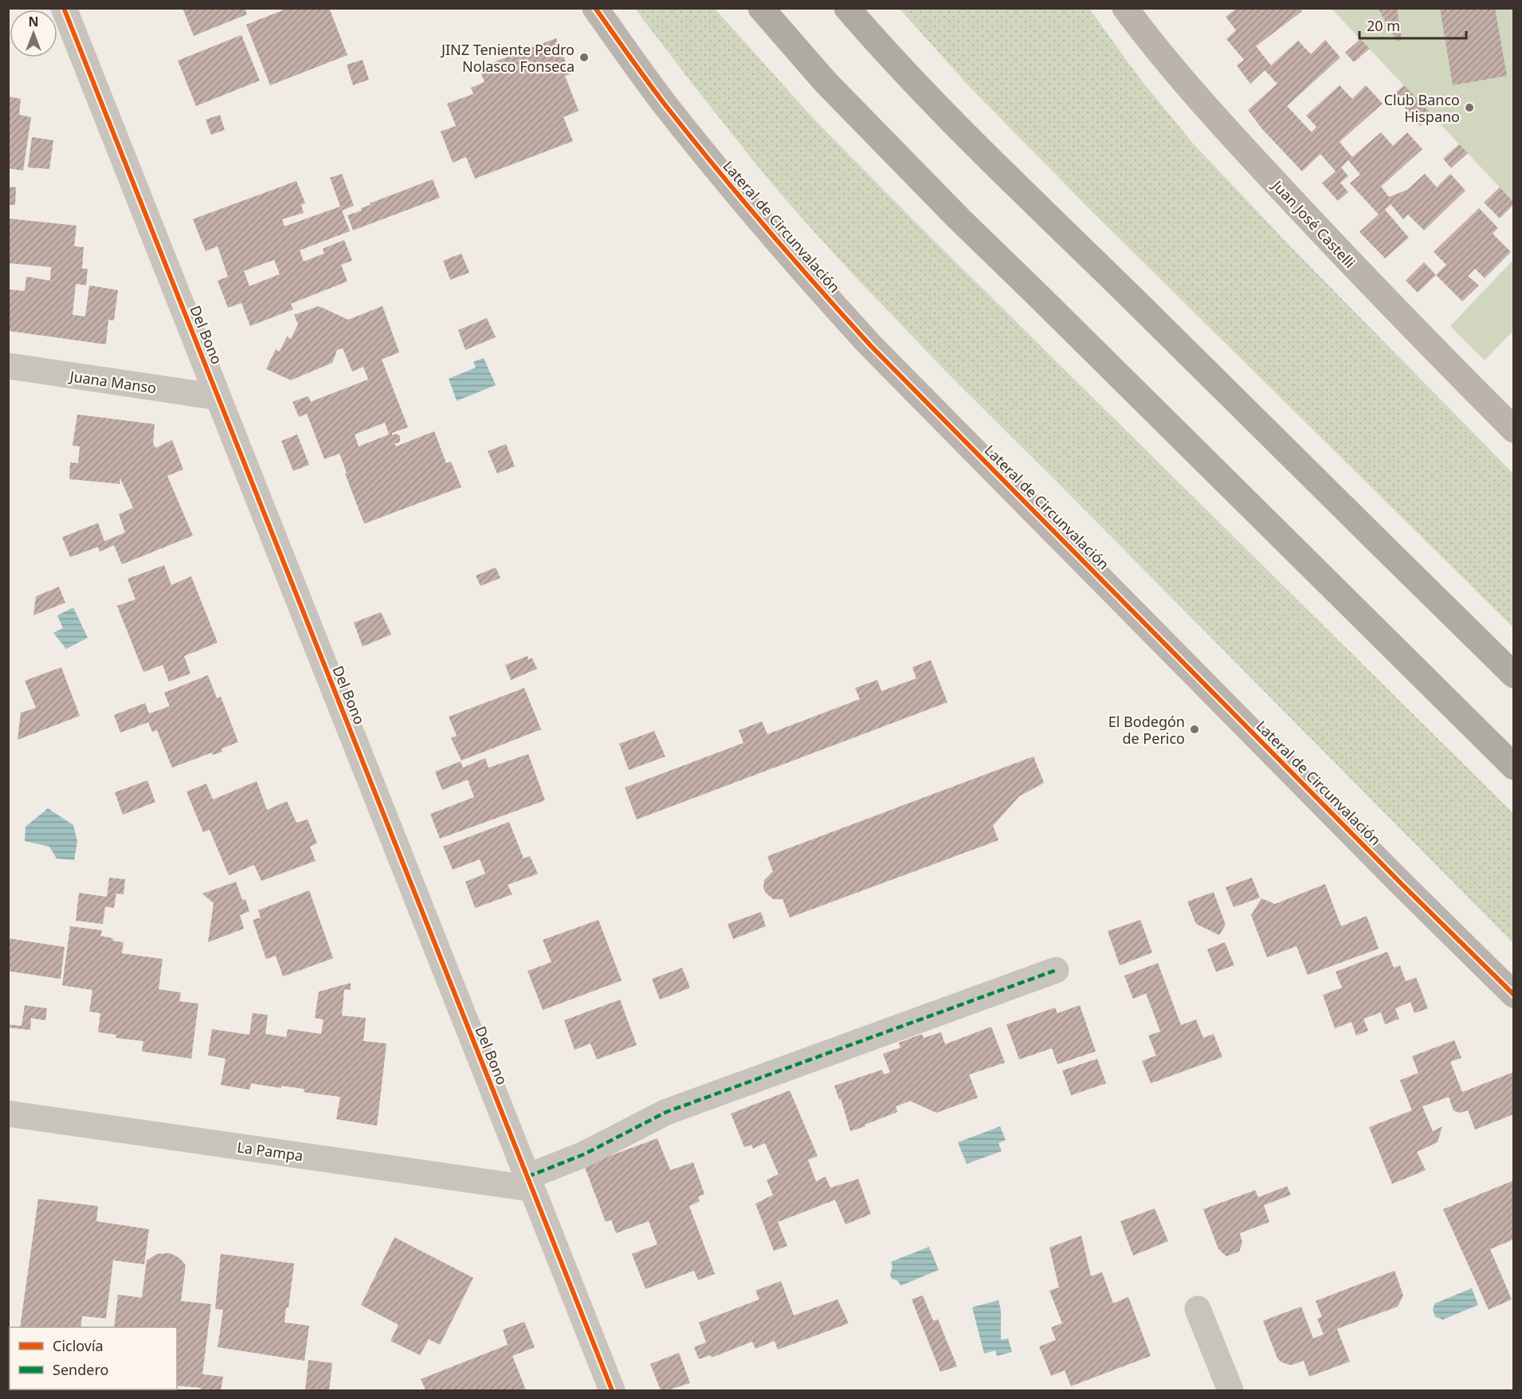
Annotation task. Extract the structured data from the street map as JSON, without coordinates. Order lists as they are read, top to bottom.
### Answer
{
  "streets": {
    "street": [
      "Juan José Castelli",
      "Lateral de Circunvalación",
      "Del Bono",
      "Juana Manso",
      "La Pampa"
    ]
  },
  "crossings": [
    ["Del Bono", "Juana Manso"],
    ["Del Bono", "La Pampa"]
  ],
  "places": ["JINZ Teniente Pedro Nolasco Fonseca", "Club Banco Hispano", "El Bodegón de Perico"],
  "legend": ["Ciclovía", "Sendero"],
  "scale_bar": "20 m",
  "north": "top"
}
